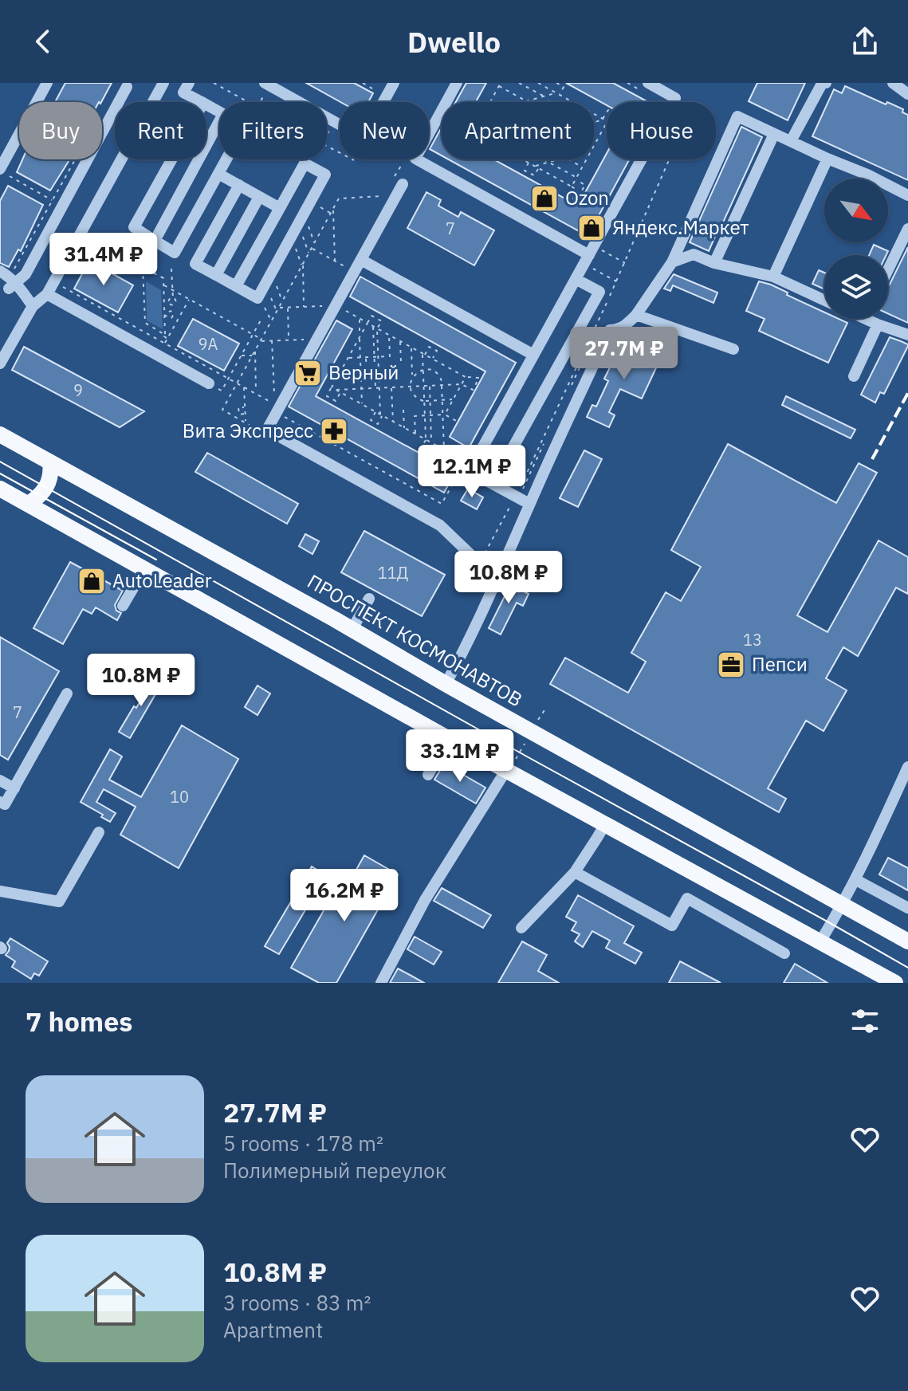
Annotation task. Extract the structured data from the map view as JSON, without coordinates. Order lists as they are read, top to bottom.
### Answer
{
  "streets": {
    "main road": ["ПРОСПЕКТ КОСМОНАВТОВ"]
  },
  "places": {
    "shop": ["Ozon", "Яндекс.Маркет", "AutoLeader"],
    "supermarket": ["Верный"],
    "pharmacy": ["Вита Экспресс"],
    "office": ["Пепси"]
  },
  "house_numbers": [
    "7",
    "9А",
    "9",
    "11Д",
    "13",
    "7",
    "10"
  ],
  "north": "bottom right",
  "page": {
    "header": "Dwello",
    "chip": [
      "Buy",
      "Rent",
      "Filters",
      "New",
      "Apartment",
      "House"
    ],
    "price": [
      "31.4M ₽",
      "27.7M ₽",
      "12.1M ₽",
      "10.8M ₽",
      "10.8M ₽",
      "33.1M ₽",
      "16.2M ₽"
    ],
    "heading": "7 homes",
    "list": [
      {
        "name": "27.7M ₽",
        "note": "5 rooms · 178 m² · Полимерный переулок"
      },
      {
        "name": "10.8M ₽",
        "note": "3 rooms · 83 m² · Apartment"
      }
    ]
  }
}
